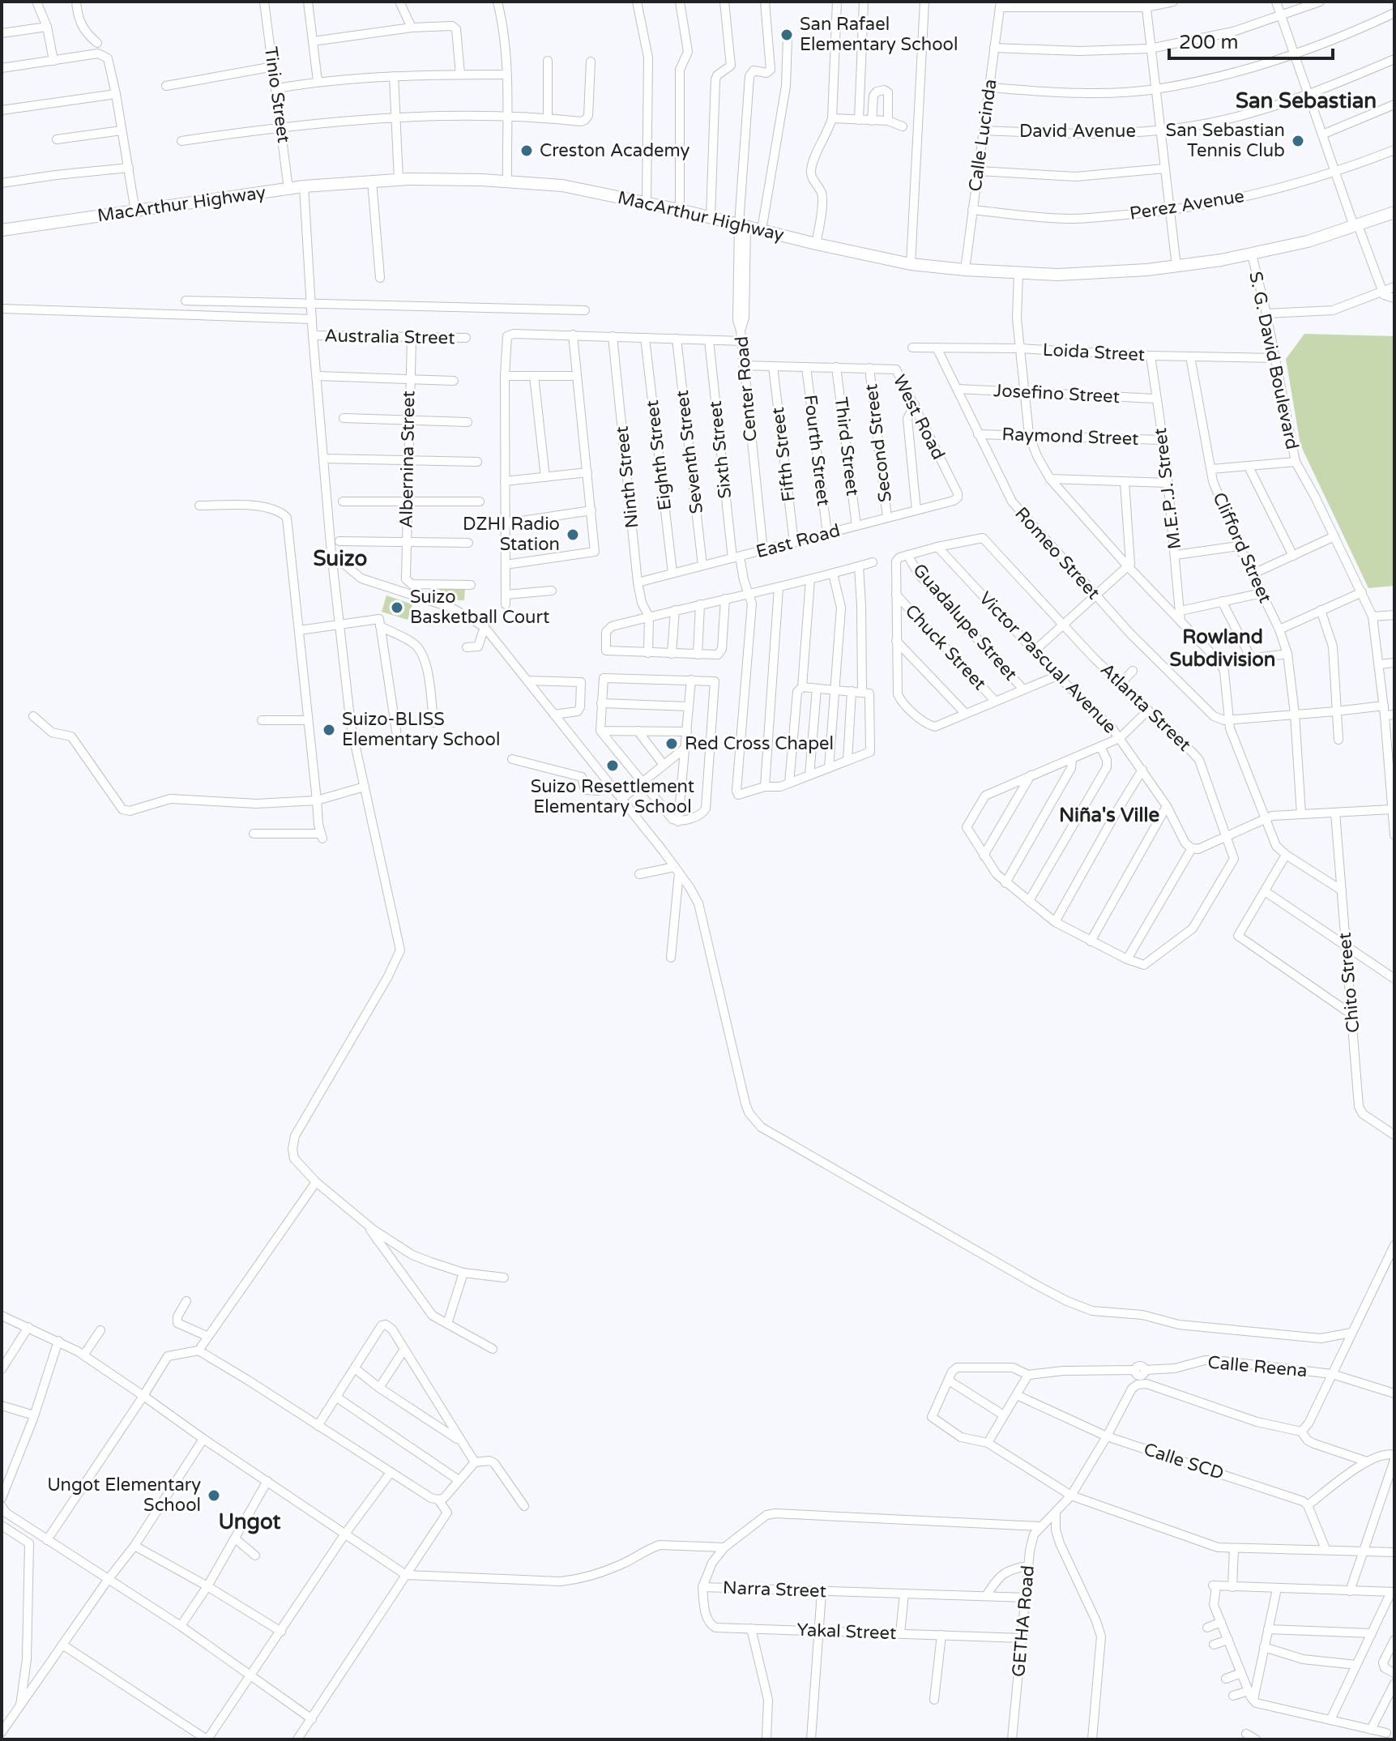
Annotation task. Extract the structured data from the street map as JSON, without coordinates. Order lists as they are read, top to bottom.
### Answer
{
  "streets": {
    "highway": ["MacArthur Highway"],
    "street": [
      "Tinio Street",
      "David Avenue",
      "Calle Lucinda",
      "Perez Avenue",
      "Australia Street",
      "Loida Street",
      "S. G. David Boulevard",
      "Center Road",
      "Josefino Street",
      "West Road",
      "Raymond Street",
      "Second Street",
      "Third Street",
      "Sixth Street",
      "Fourth Street",
      "Seventh Street",
      "Fifth Street",
      "Eighth Street",
      "Albernina Street",
      "Ninth Street",
      "M.E.P.J. Street",
      "East Road",
      "Clifford Street",
      "Romeo Street",
      "Guadalupe Street",
      "Chuck Street",
      "Victor Pascual Avenue",
      "Atlanta Street",
      "Chito Street",
      "Calle Reena",
      "Calle SCD",
      "Narra Street",
      "GETHA Road",
      "Yakal Street"
    ]
  },
  "crossings": [
    ["Tinio Street", "MacArthur Highway"],
    ["David Avenue", "Calle Lucinda"],
    ["Calle Lucinda", "MacArthur Highway"],
    ["Calle Lucinda", "Perez Avenue"],
    ["MacArthur Highway", "S. G. David Boulevard"],
    ["MacArthur Highway", "Center Road"],
    ["Australia Street", "Albernina Street"],
    ["Loida Street", "S. G. David Boulevard"],
    ["Loida Street", "M.E.P.J. Street"],
    ["Loida Street", "Clifford Street"],
    ["Loida Street", "Romeo Street"],
    ["Center Road", "West Road"],
    ["Center Road", "East Road"],
    ["Josefino Street", "M.E.P.J. Street"],
    ["Josefino Street", "Romeo Street"],
    ["West Road", "Second Street"],
    ["West Road", "Third Street"],
    ["West Road", "Fourth Street"],
    ["West Road", "Fifth Street"],
    ["West Road", "East Road"],
    ["Raymond Street", "M.E.P.J. Street"],
    ["Raymond Street", "Romeo Street"],
    ["Second Street", "East Road"],
    ["Third Street", "East Road"],
    ["Sixth Street", "East Road"],
    ["Fourth Street", "East Road"],
    ["Seventh Street", "East Road"],
    ["Fifth Street", "East Road"],
    ["Eighth Street", "East Road"],
    ["Ninth Street", "East Road"],
    ["Victor Pascual Avenue", "Atlanta Street"],
    ["Narra Street", "GETHA Road"],
    ["Narra Street", "Yakal Street"],
    ["GETHA Road", "Yakal Street"]
  ],
  "districts": [
    "San Sebastian",
    "Suizo",
    "Rowland Subdivision",
    "Niña's Ville",
    "Ungot"
  ],
  "places": [
    "San Rafael Elementary School",
    "San Sebastian Tennis Club",
    "Creston Academy",
    "DZHI Radio Station",
    "Suizo Basketball Court",
    "Suizo-BLISS Elementary School",
    "Red Cross Chapel",
    "Suizo Resettlement Elementary School",
    "Ungot Elementary School"
  ],
  "scale_bar": "200 m"
}
